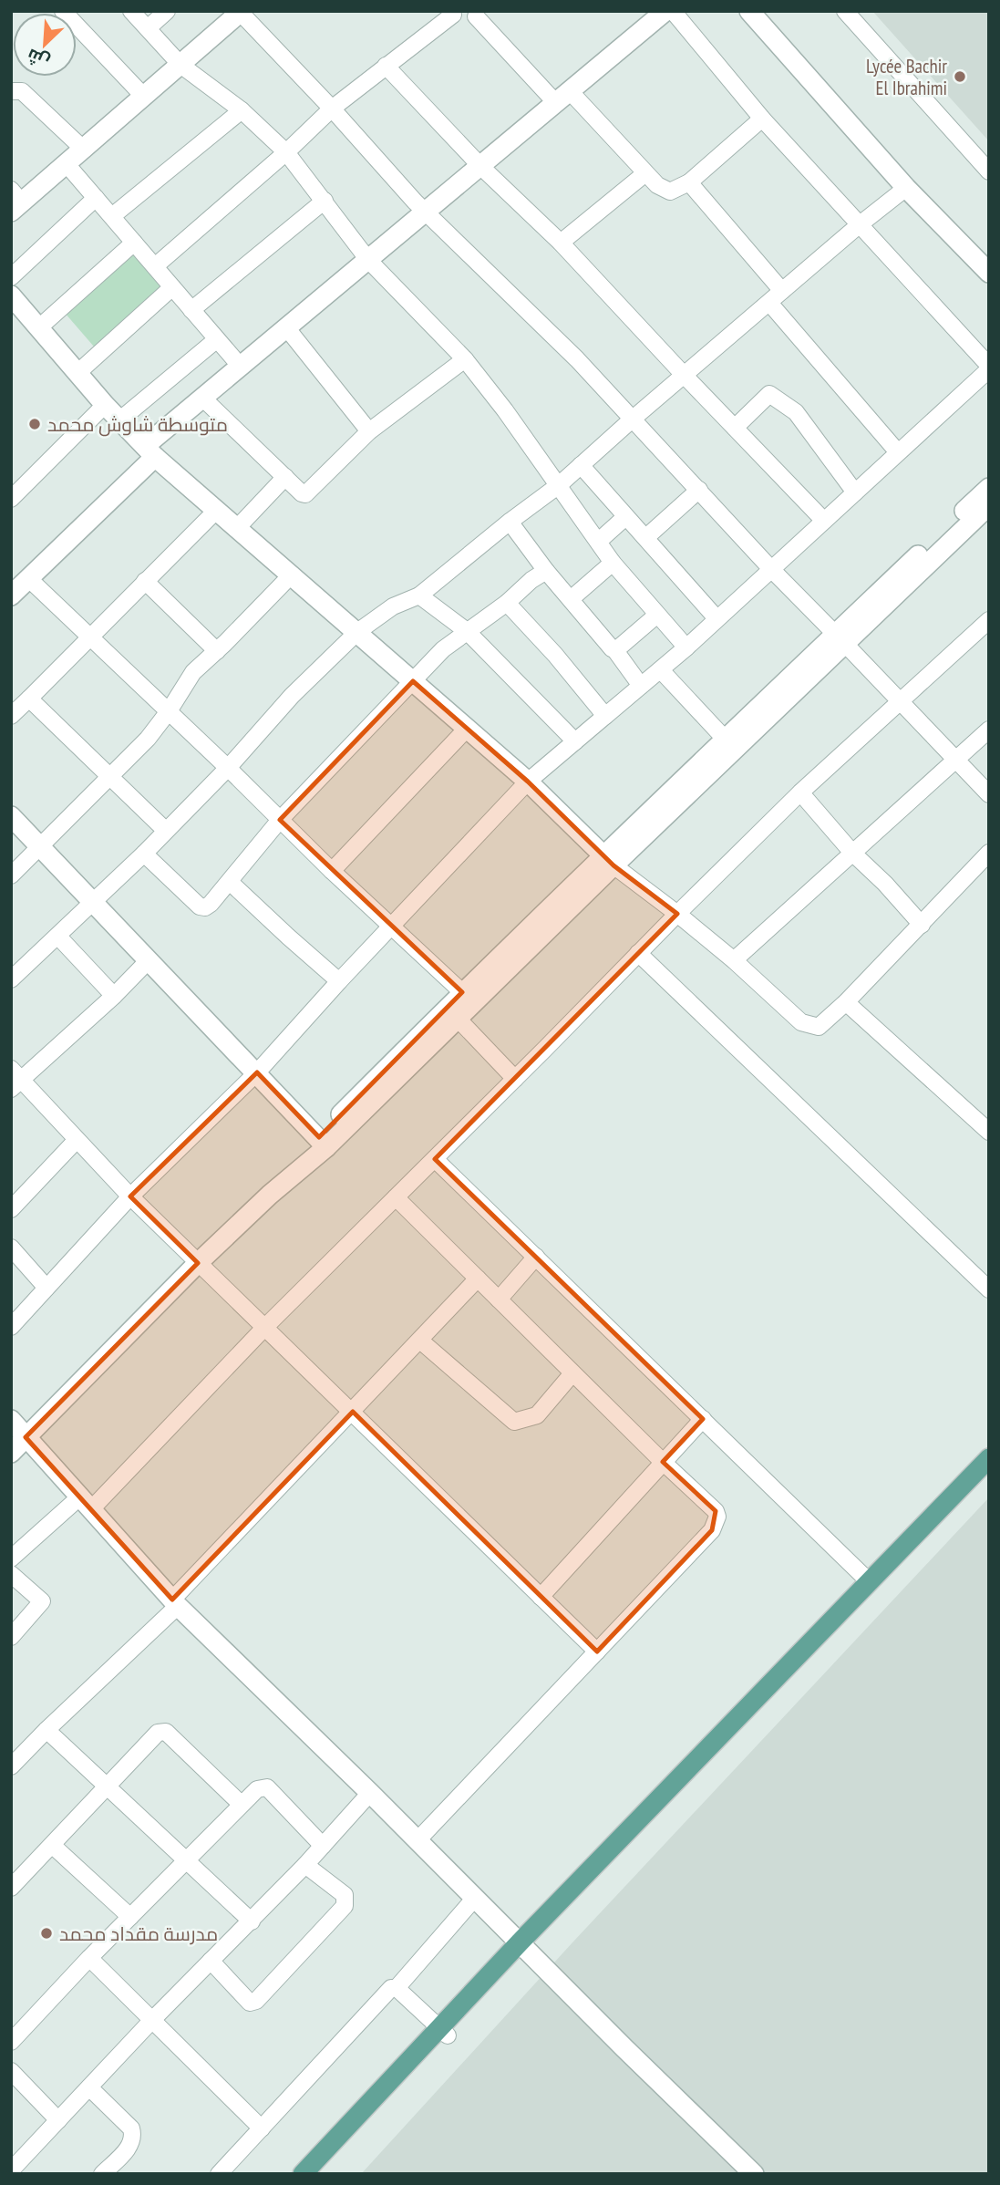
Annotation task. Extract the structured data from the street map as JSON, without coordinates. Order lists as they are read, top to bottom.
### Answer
{
  "places": ["Lycée Bachir El Ibrahimi", "متوسطة شاوش محمد", "مدرسة مقداد محمد"],
  "north": "bottom left"
}
